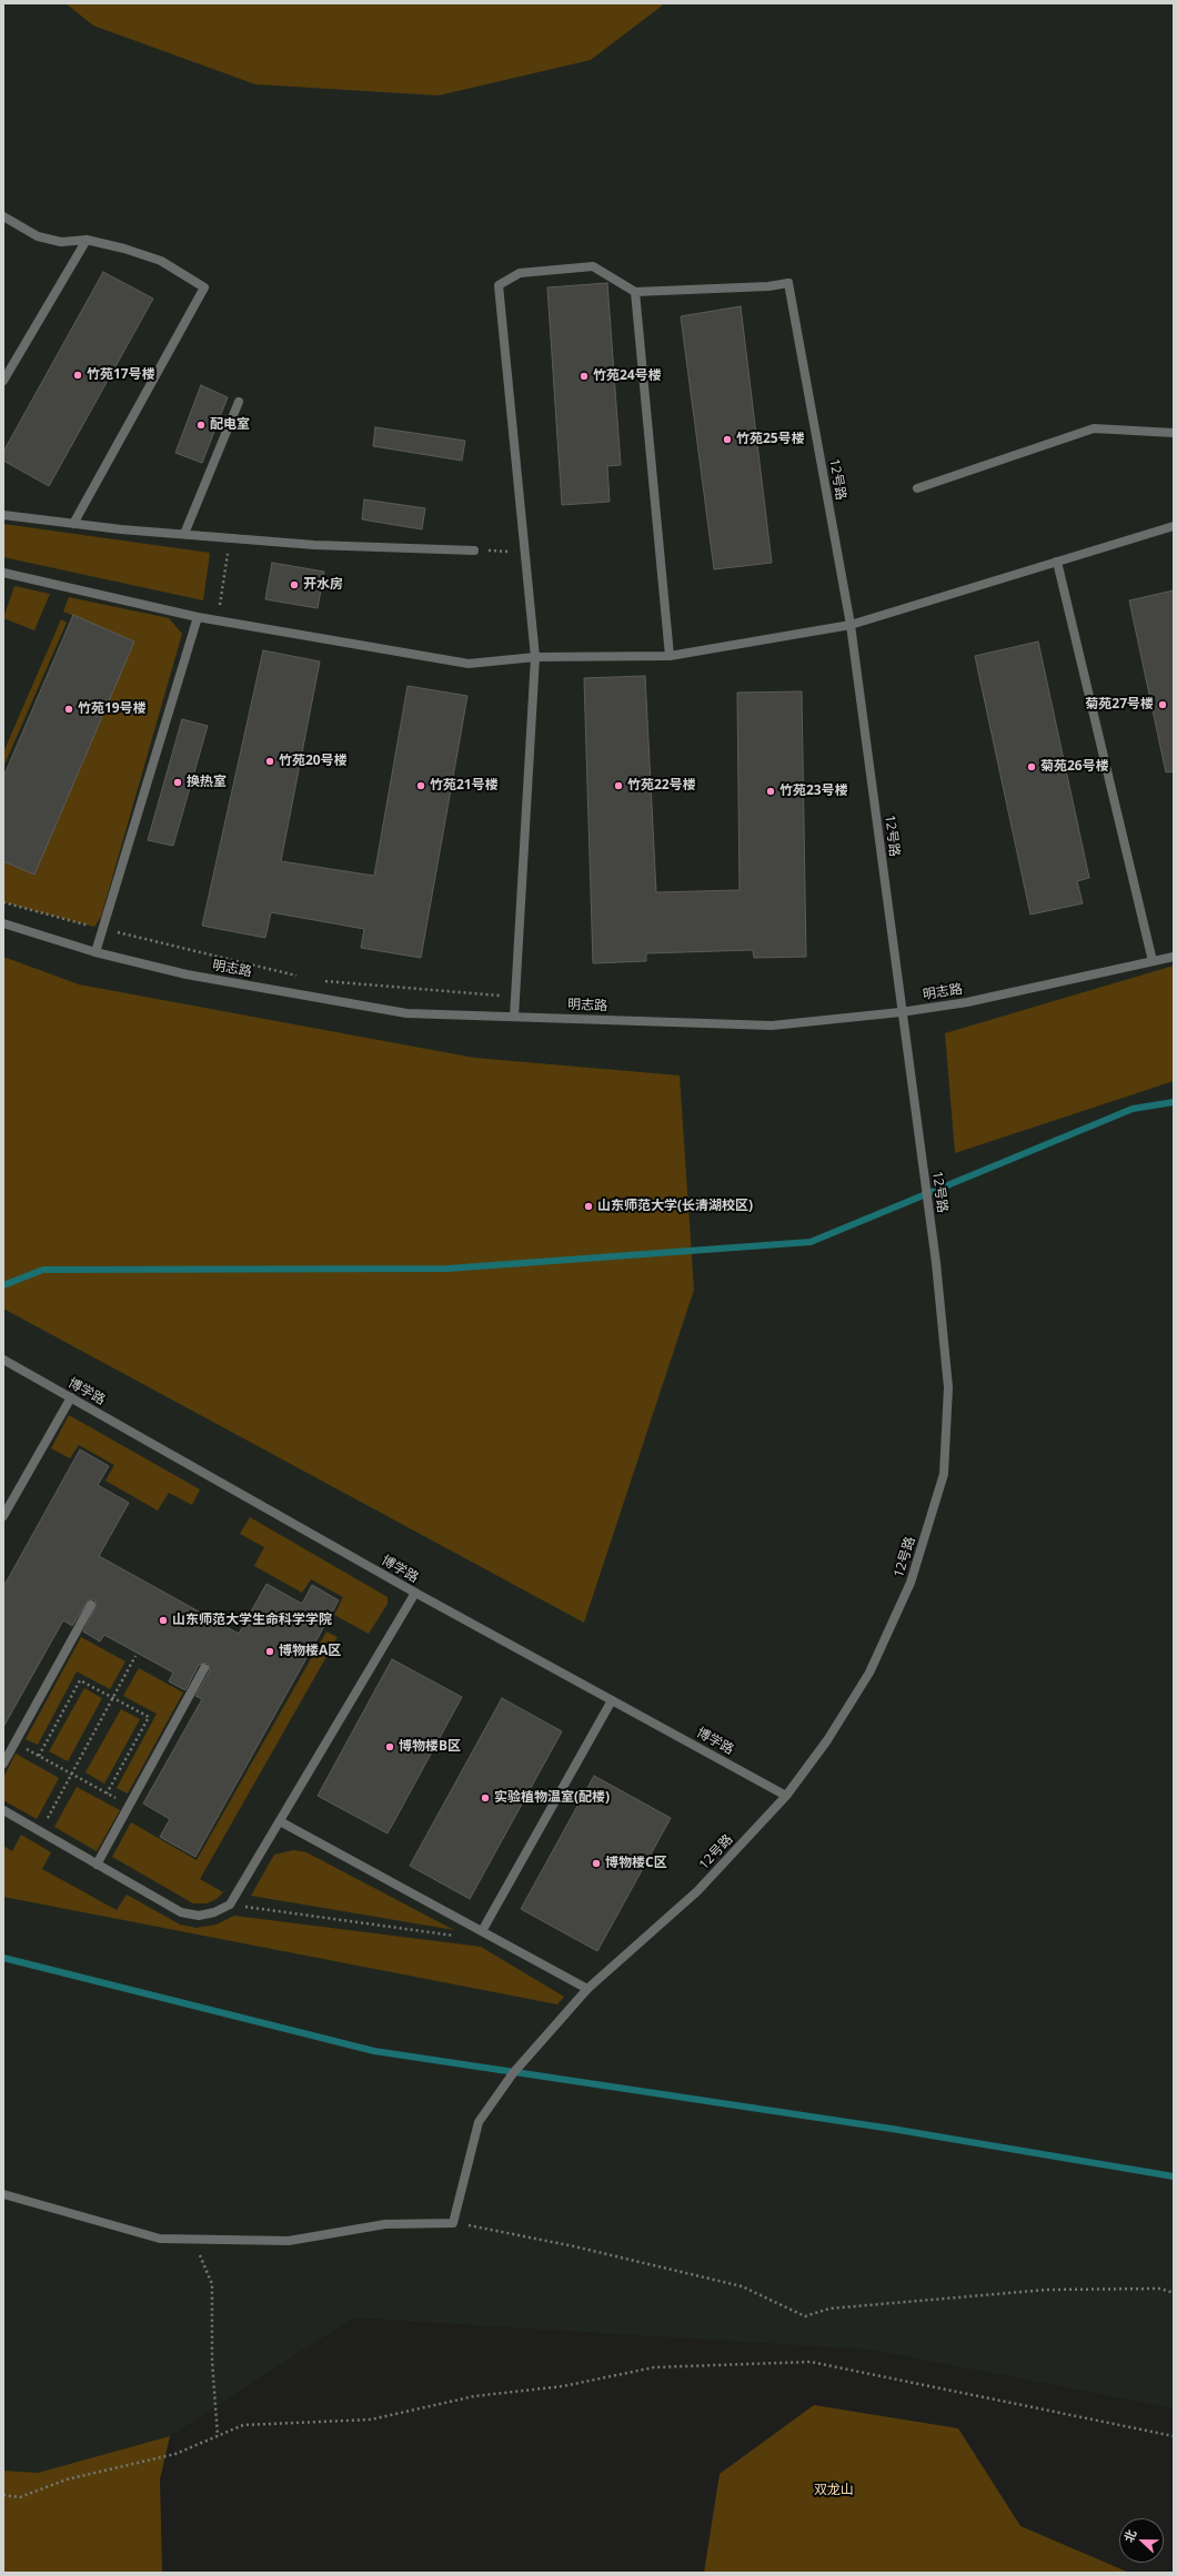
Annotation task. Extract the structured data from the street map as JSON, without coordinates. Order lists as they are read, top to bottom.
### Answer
{
  "streets": {
    "street": ["12号路", "明志路", "博学路"]
  },
  "crossings": [
    ["12号路", "明志路"],
    ["12号路", "博学路"]
  ],
  "parks": ["双龙山"],
  "places": [
    "竹苑17号楼",
    "竹苑24号楼",
    "配电室",
    "竹苑25号楼",
    "开水房",
    "菊苑27号楼",
    "竹苑19号楼",
    "竹苑20号楼",
    "菊苑26号楼",
    "换热室",
    "竹苑21号楼",
    "竹苑22号楼",
    "竹苑23号楼",
    "山东师范大学(长清湖校区)",
    "山东师范大学生命科学学院",
    "博物楼A区",
    "博物楼B区",
    "实验植物温室(配楼)",
    "博物楼C区"
  ],
  "north": "left"
}
